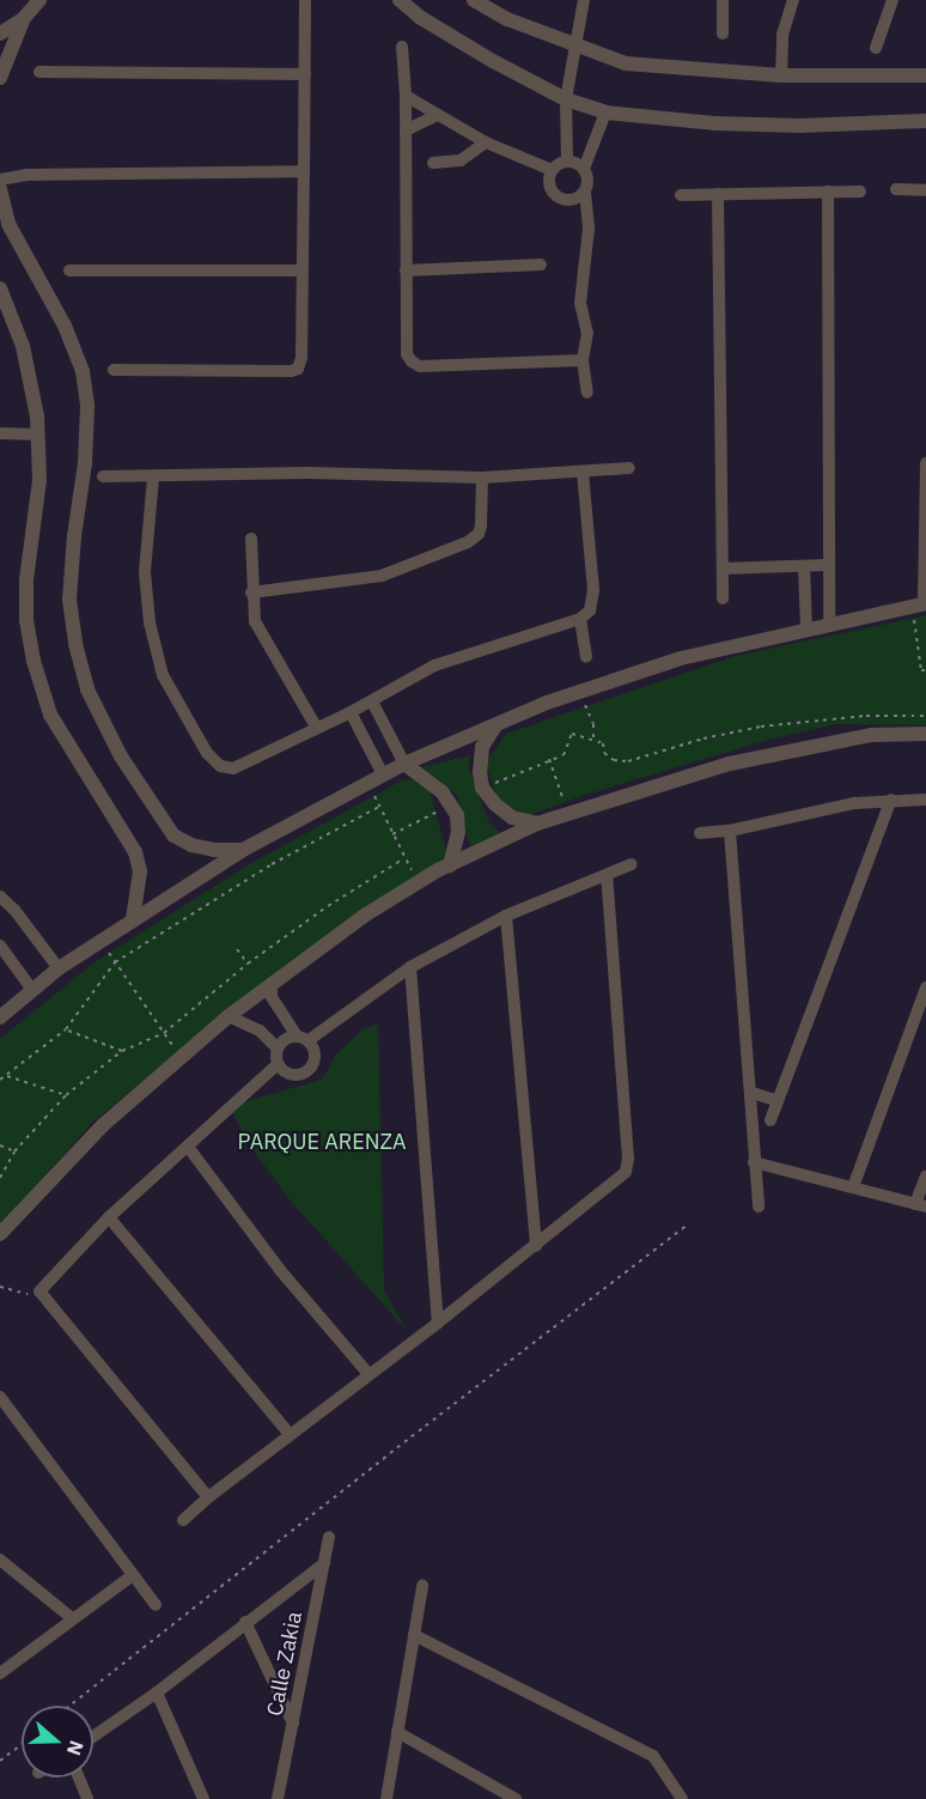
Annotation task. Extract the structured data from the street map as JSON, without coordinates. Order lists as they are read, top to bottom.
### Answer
{
  "streets": {
    "street": ["Calle Zakia"]
  },
  "parks": ["PARQUE ARENZA"],
  "north": "right"
}
